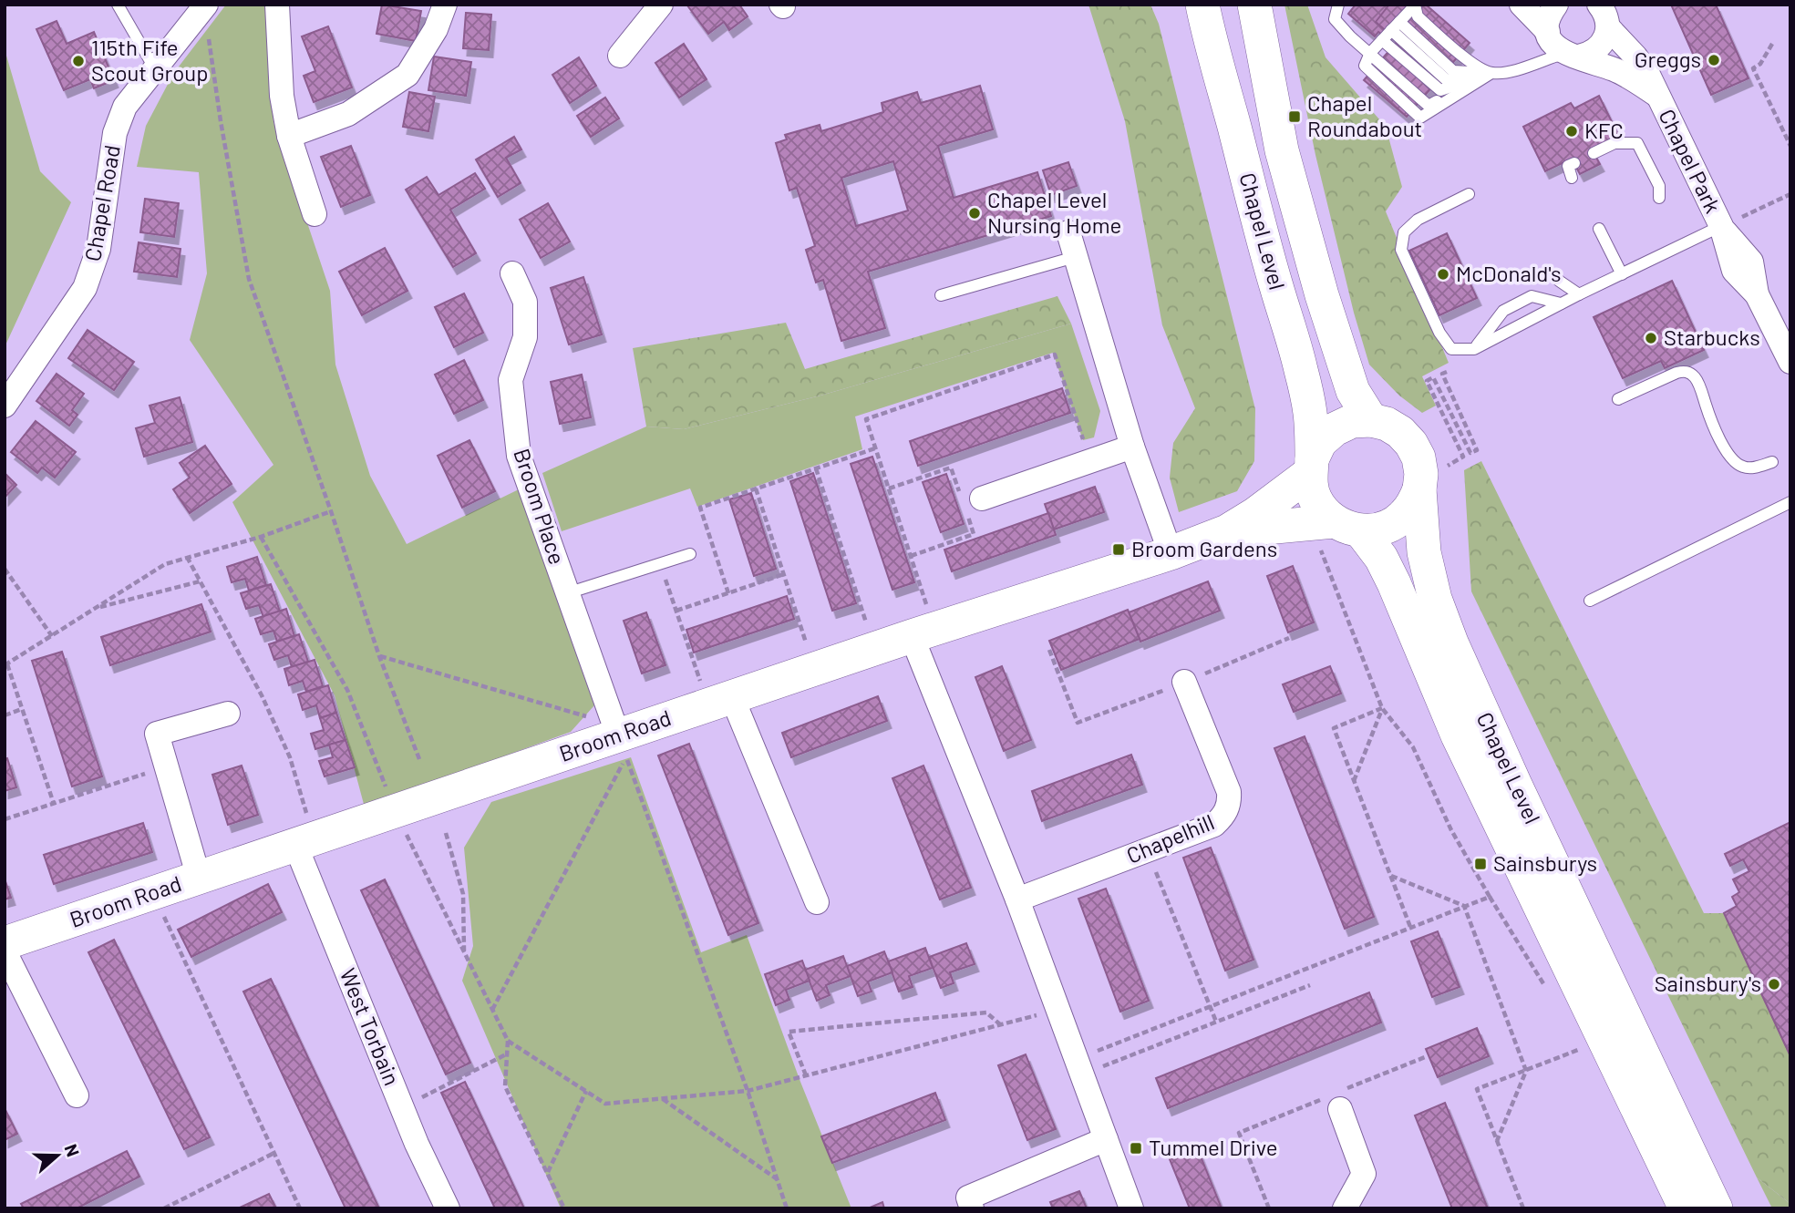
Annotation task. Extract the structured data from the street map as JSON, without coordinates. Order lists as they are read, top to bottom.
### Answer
{
  "streets": {
    "main road": ["Chapel Level", "Broom Road"],
    "street": [
      "Chapel Park",
      "Chapel Road",
      "Broom Place",
      "Chapelhill",
      "West Torbain"
    ]
  },
  "crossings": [
    ["Chapel Level", "Broom Road"],
    ["Broom Place", "Broom Road"],
    ["Broom Road", "West Torbain"]
  ],
  "places": {
    "other": [
      "Greggs",
      "115th Fife Scout Group",
      "KFC",
      "Chapel Level Nursing Home",
      "McDonald's",
      "Starbucks",
      "Sainsbury's"
    ],
    "transit": [
      "Chapel Roundabout",
      "Broom Gardens",
      "Sainsburys",
      "Tummel Drive"
    ]
  },
  "north": "right"
}
